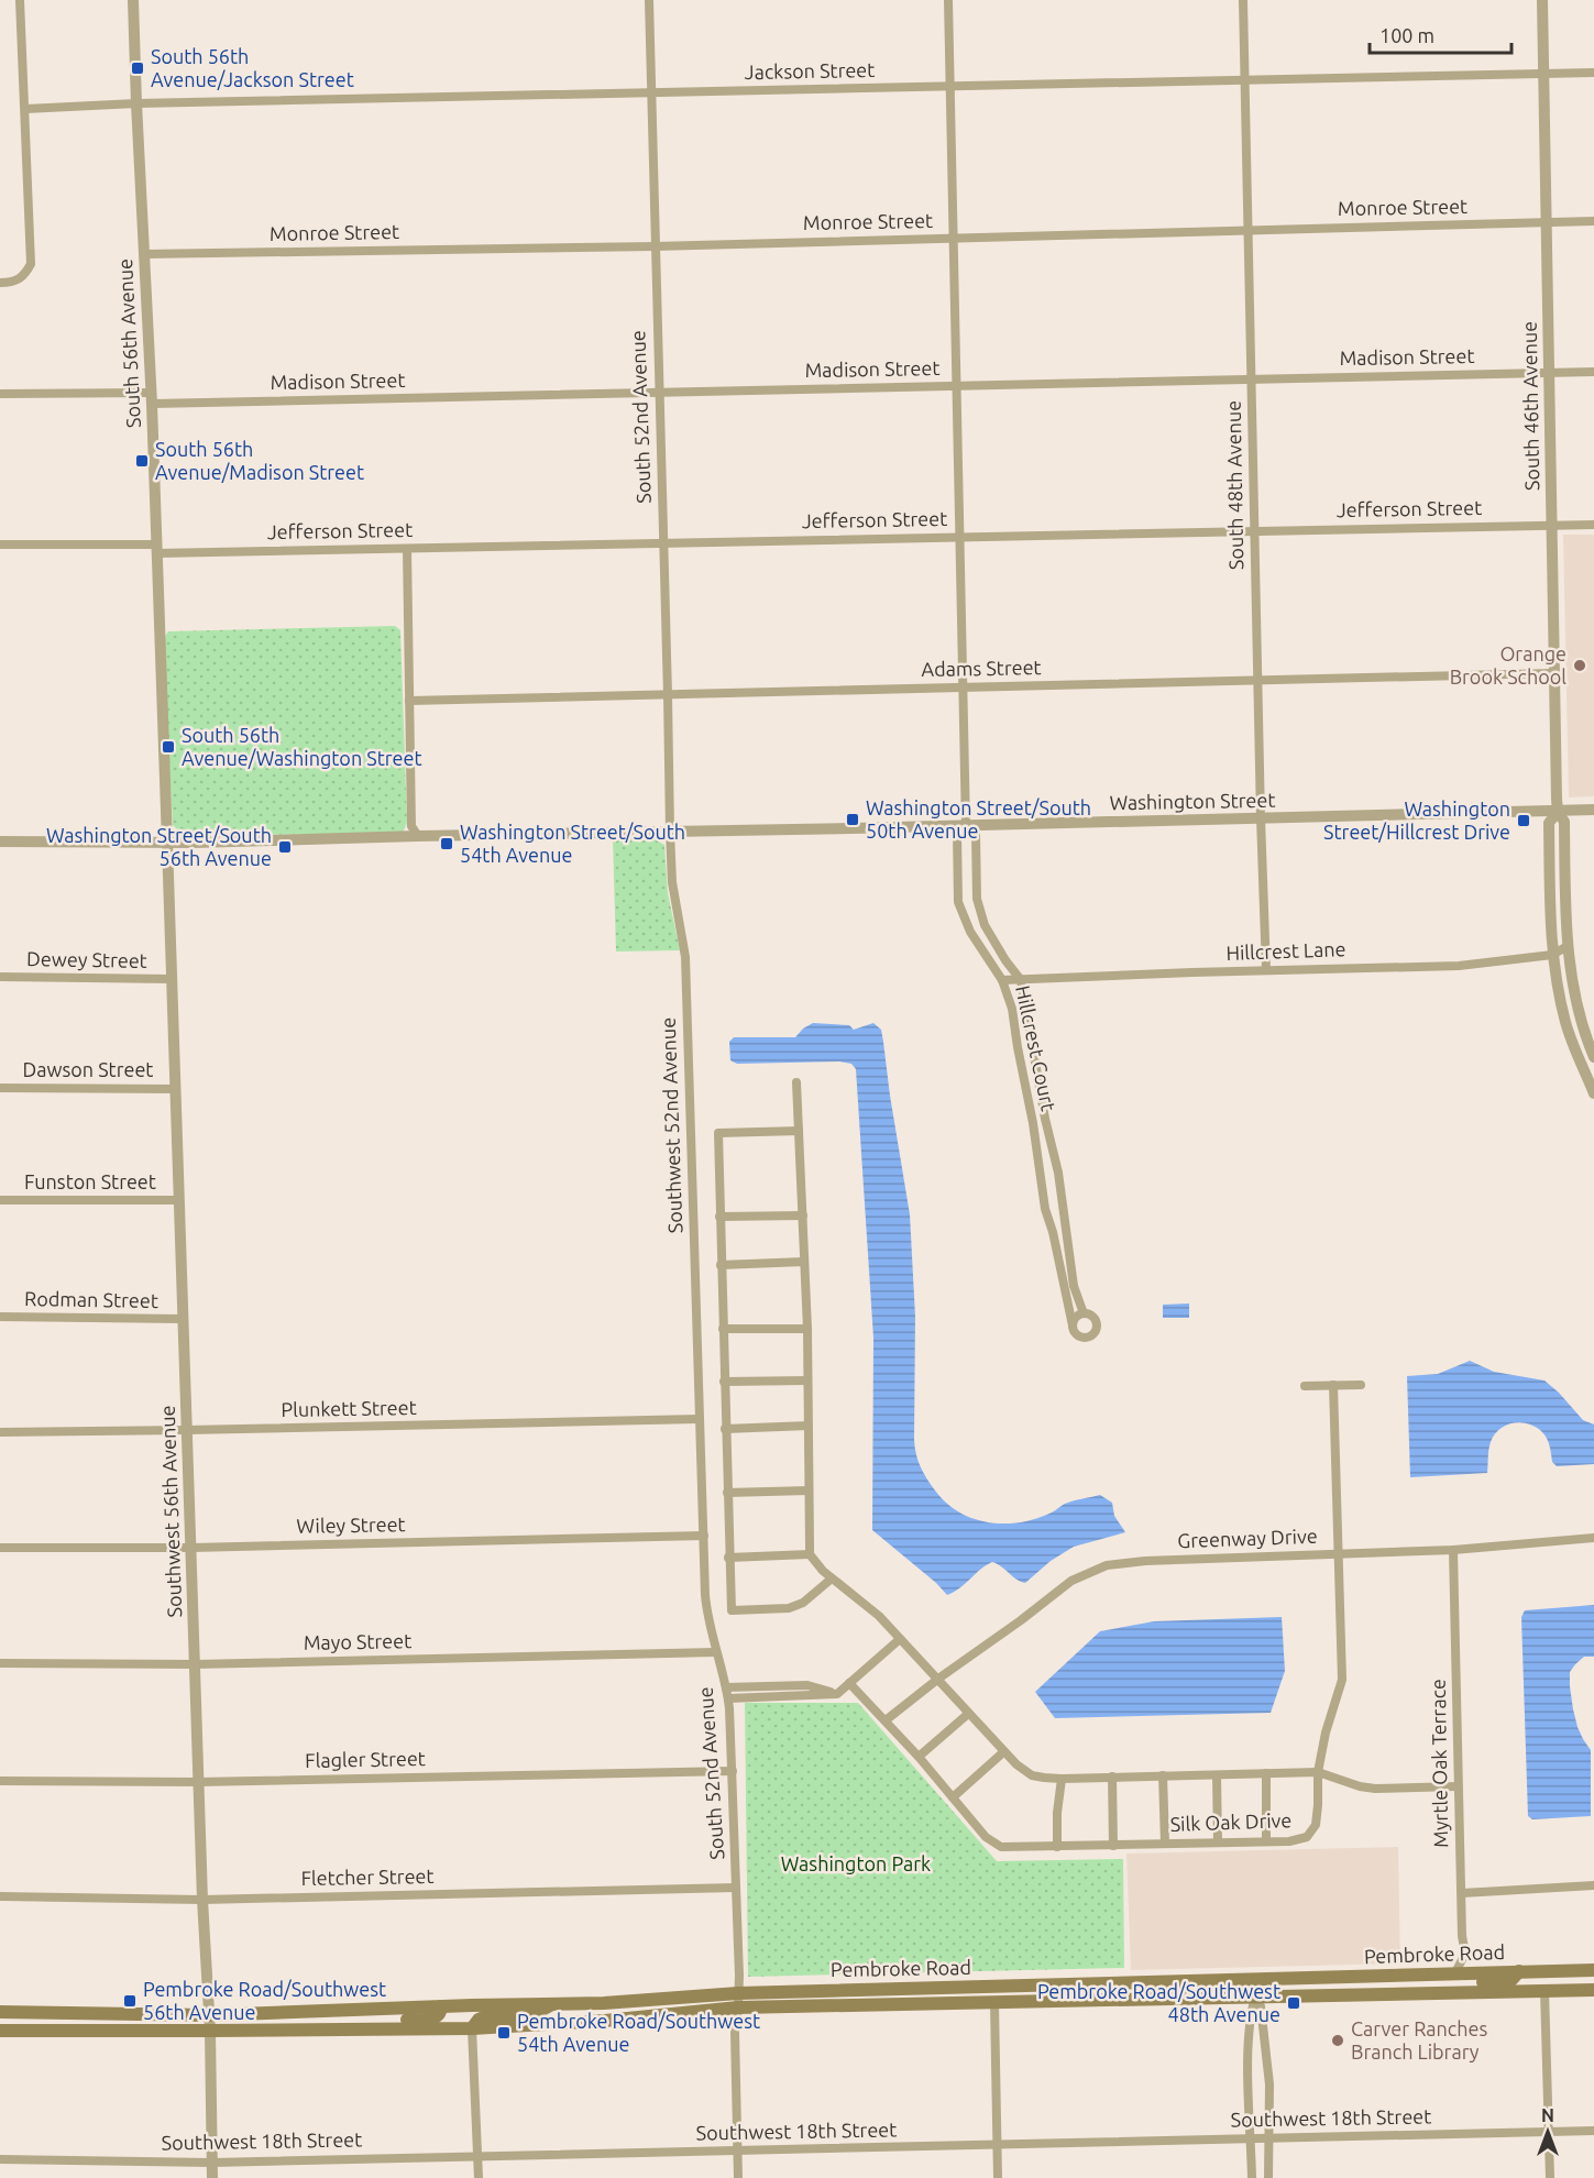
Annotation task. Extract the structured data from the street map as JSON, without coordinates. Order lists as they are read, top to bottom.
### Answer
{
  "streets": {
    "main road": ["Pembroke Road"],
    "street": [
      "Jackson Street",
      "Monroe Street",
      "South 56th Avenue",
      "Madison Street",
      "South 46th Avenue",
      "South 52nd Avenue",
      "South 48th Avenue",
      "Jefferson Street",
      "Adams Street",
      "Washington Street",
      "Hillcrest Lane",
      "Dewey Street",
      "Hillcrest Court",
      "Dawson Street",
      "Southwest 52nd Avenue",
      "Funston Street",
      "Rodman Street",
      "Plunkett Street",
      "Southwest 56th Avenue",
      "Wiley Street",
      "Greenway Drive",
      "Mayo Street",
      "Flagler Street",
      "Myrtle Oak Terrace",
      "Silk Oak Drive",
      "Fletcher Street",
      "Southwest 18th Street"
    ]
  },
  "crossings": [
    ["Jackson Street", "South 56th Avenue"],
    ["Jackson Street", "South 46th Avenue"],
    ["Jackson Street", "South 52nd Avenue"],
    ["Jackson Street", "South 48th Avenue"],
    ["Monroe Street", "South 56th Avenue"],
    ["Monroe Street", "South 46th Avenue"],
    ["Monroe Street", "South 52nd Avenue"],
    ["Monroe Street", "South 48th Avenue"],
    ["South 56th Avenue", "Madison Street"],
    ["South 56th Avenue", "Jefferson Street"],
    ["South 56th Avenue", "Washington Street"],
    ["South 56th Avenue", "Southwest 56th Avenue"],
    ["Madison Street", "South 46th Avenue"],
    ["Madison Street", "South 52nd Avenue"],
    ["Madison Street", "South 48th Avenue"],
    ["South 46th Avenue", "Jefferson Street"],
    ["South 46th Avenue", "Adams Street"],
    ["South 46th Avenue", "Washington Street"],
    ["South 46th Avenue", "Hillcrest Lane"],
    ["South 52nd Avenue", "Jefferson Street"],
    ["South 52nd Avenue", "Adams Street"],
    ["South 52nd Avenue", "Washington Street"],
    ["South 52nd Avenue", "Southwest 52nd Avenue"],
    ["South 52nd Avenue", "Plunkett Street"],
    ["South 52nd Avenue", "Wiley Street"],
    ["South 52nd Avenue", "Mayo Street"],
    ["South 52nd Avenue", "Flagler Street"],
    ["South 52nd Avenue", "Fletcher Street"],
    ["South 52nd Avenue", "Pembroke Road"],
    ["South 48th Avenue", "Jefferson Street"],
    ["South 48th Avenue", "Adams Street"],
    ["South 48th Avenue", "Washington Street"],
    ["South 48th Avenue", "Hillcrest Lane"],
    ["Washington Street", "Hillcrest Court"],
    ["Washington Street", "Southwest 52nd Avenue"],
    ["Washington Street", "Southwest 56th Avenue"],
    ["Hillcrest Lane", "Hillcrest Court"],
    ["Dewey Street", "Southwest 56th Avenue"],
    ["Dawson Street", "Southwest 56th Avenue"],
    ["Southwest 52nd Avenue", "Plunkett Street"],
    ["Funston Street", "Southwest 56th Avenue"],
    ["Rodman Street", "Southwest 56th Avenue"],
    ["Plunkett Street", "Southwest 56th Avenue"],
    ["Southwest 56th Avenue", "Wiley Street"],
    ["Southwest 56th Avenue", "Mayo Street"],
    ["Southwest 56th Avenue", "Flagler Street"],
    ["Southwest 56th Avenue", "Fletcher Street"],
    ["Southwest 56th Avenue", "Pembroke Road"],
    ["Southwest 56th Avenue", "Southwest 18th Street"],
    ["Greenway Drive", "Myrtle Oak Terrace"],
    ["Greenway Drive", "Silk Oak Drive"],
    ["Myrtle Oak Terrace", "Pembroke Road"]
  ],
  "parks": ["Washington Park"],
  "places": {
    "transit": [
      "South 56th Avenue/Jackson Street",
      "South 56th Avenue/Madison Street",
      "South 56th Avenue/Washington Street",
      "Washington Street/South 50th Avenue",
      "Washington Street/Hillcrest Drive",
      "Washington Street/South 54th Avenue",
      "Washington Street/South 56th Avenue",
      "Pembroke Road/Southwest 56th Avenue",
      "Pembroke Road/Southwest 48th Avenue",
      "Pembroke Road/Southwest 54th Avenue"
    ],
    "other": ["Orange Brook School", "Carver Ranches Branch Library"]
  },
  "scale_bar": "100 m",
  "north": "top"
}
